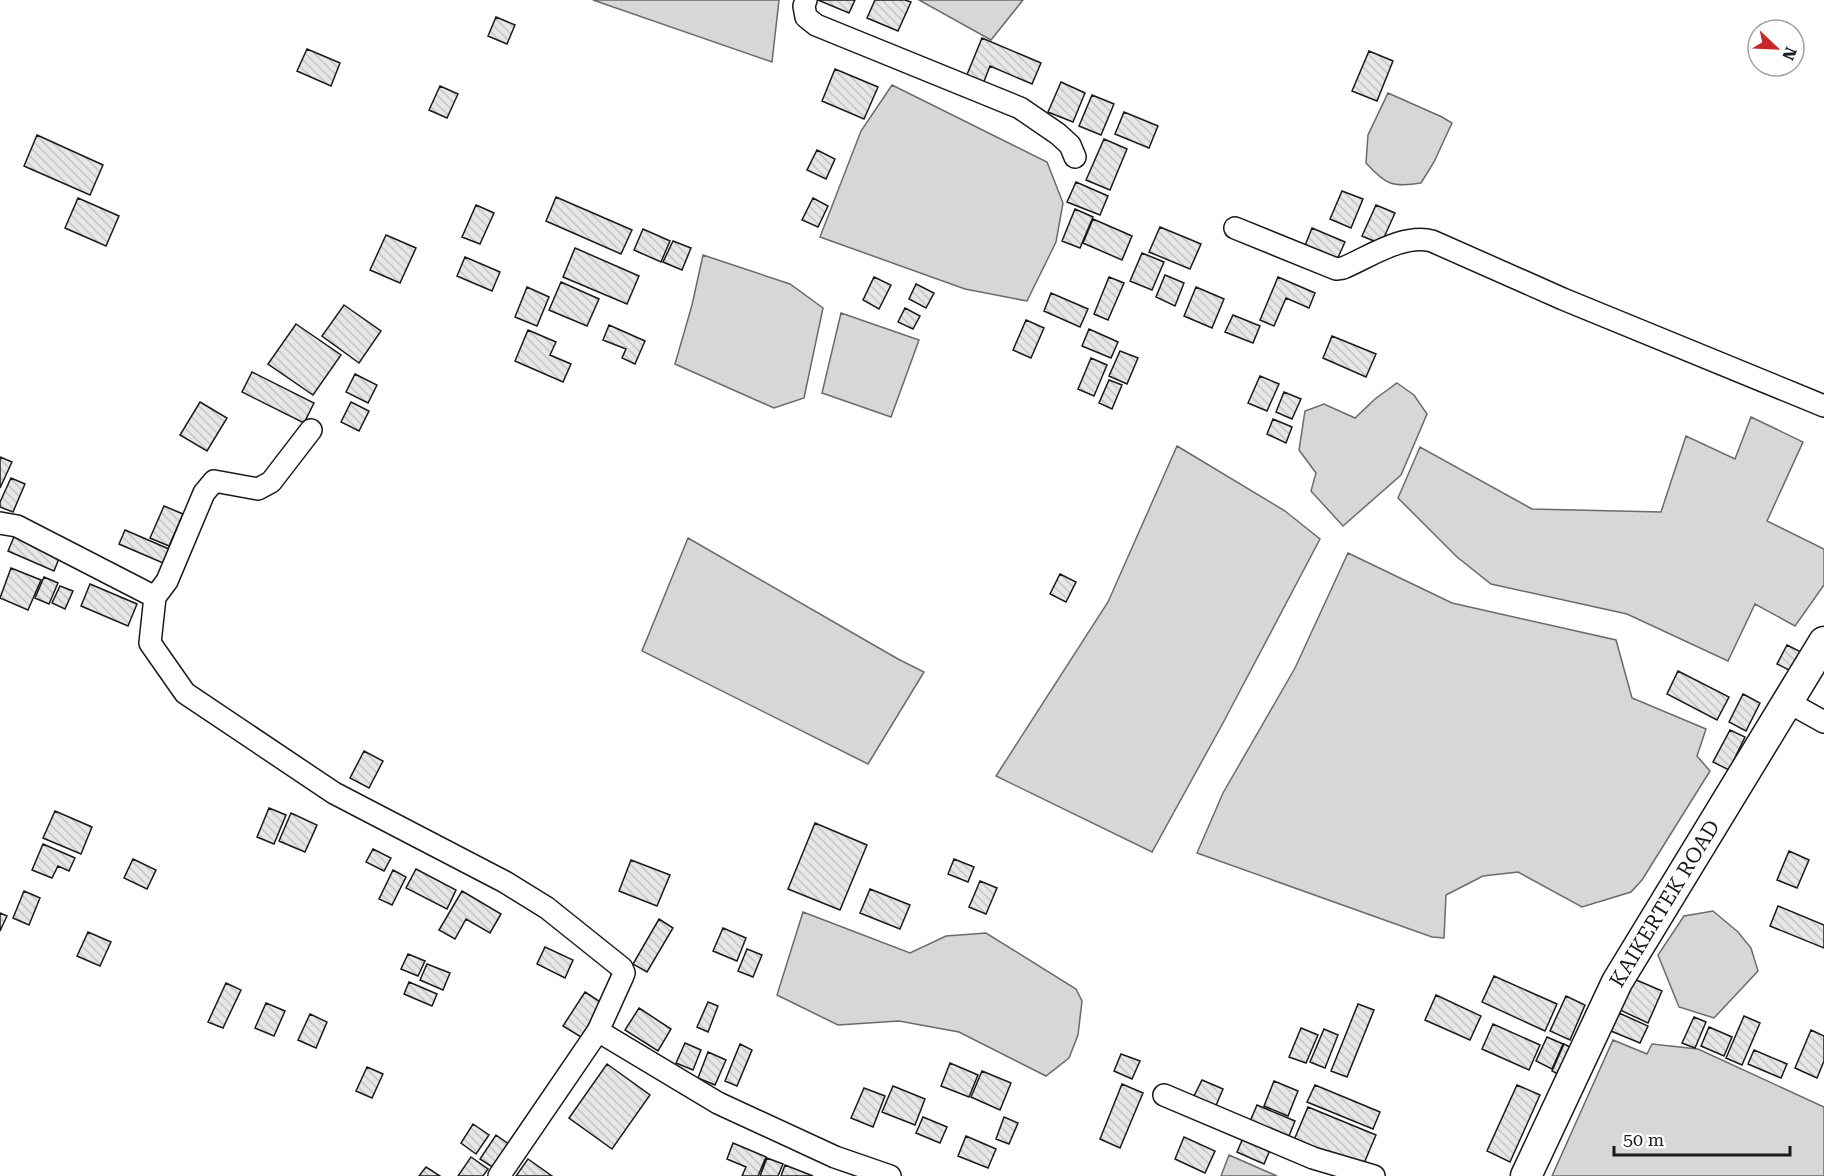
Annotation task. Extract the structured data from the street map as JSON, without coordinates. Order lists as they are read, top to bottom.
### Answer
{
  "streets": {
    "main road": ["KAIKERTEK ROAD"]
  },
  "scale_bar": "50 m",
  "north": "bottom right"
}
